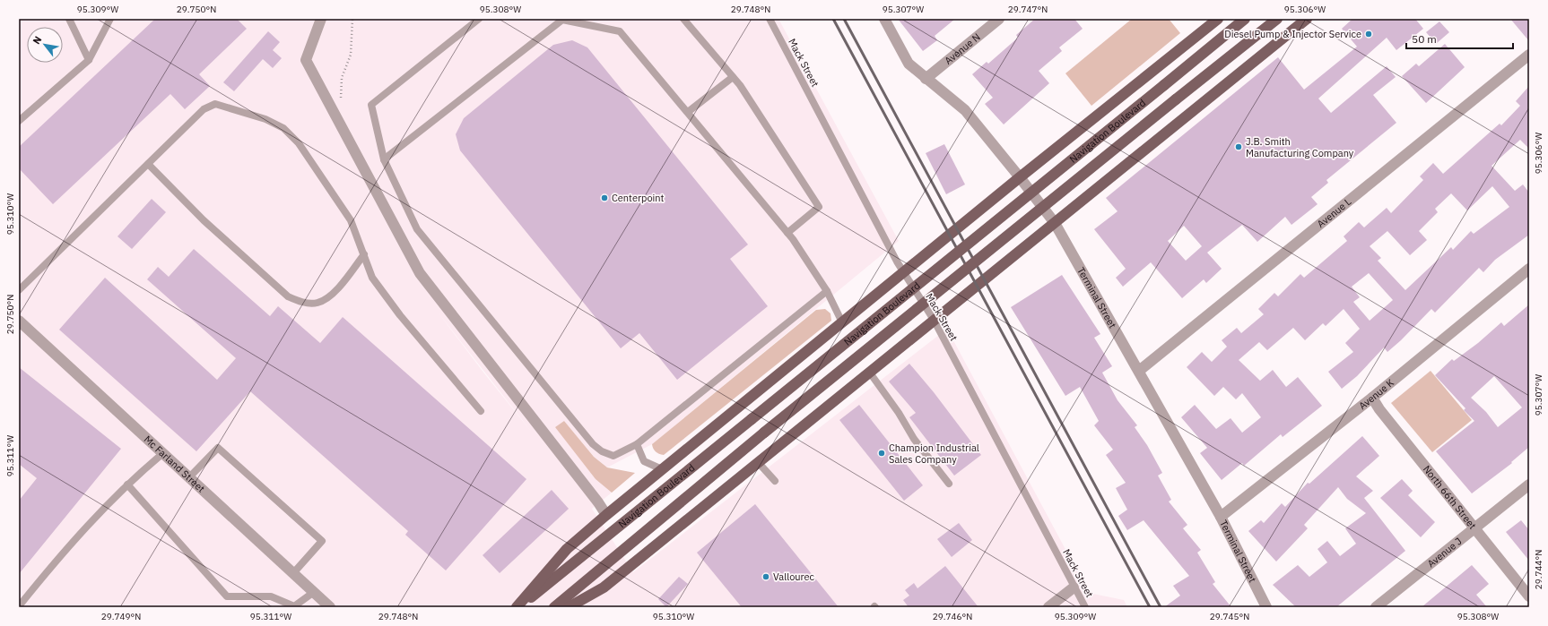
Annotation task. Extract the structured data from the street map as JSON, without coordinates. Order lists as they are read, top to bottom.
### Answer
{
  "streets": {
    "main road": ["Navigation Boulevard"],
    "street": [
      "Avenue N",
      "Avenue L",
      "Terminal Street",
      "Avenue K",
      "Mc Farland Street",
      "North 66th Street",
      "Avenue J"
    ],
    "lane": ["Mack Street"]
  },
  "crossings": [
    ["Avenue N", "Terminal Street"],
    ["Avenue L", "Terminal Street"],
    ["Terminal Street", "Avenue K"],
    ["Avenue K", "North 66th Street"],
    ["North 66th Street", "Avenue J"]
  ],
  "places": [
    "Diesel Pump & Injector Service",
    "J.B. Smith Manufacturing Company",
    "Centerpoint",
    "Champion Industrial Sales Company",
    "Vallourec"
  ],
  "scale_bar": "50 m",
  "north": "top left",
  "coordinates": [
    "95.309°W",
    "29.750°N",
    "95.308°W",
    "29.748°N",
    "95.307°W",
    "29.747°N",
    "95.306°W",
    "95.310°W",
    "95.311°W",
    "29.744°N",
    "29.749°N",
    "29.746°N",
    "29.745°N"
  ]
}
